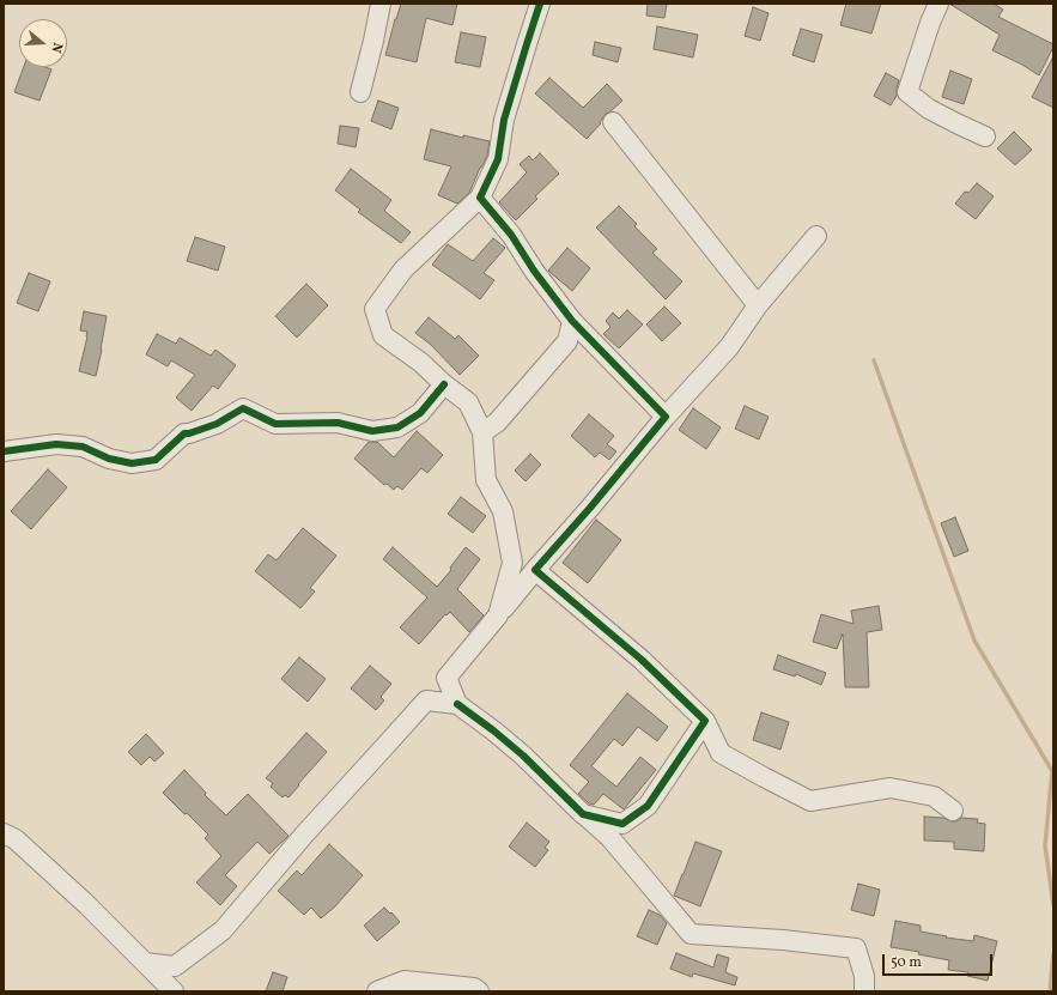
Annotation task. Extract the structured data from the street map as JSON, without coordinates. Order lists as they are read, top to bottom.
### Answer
{
  "scale_bar": "50 m",
  "north": "right"
}
